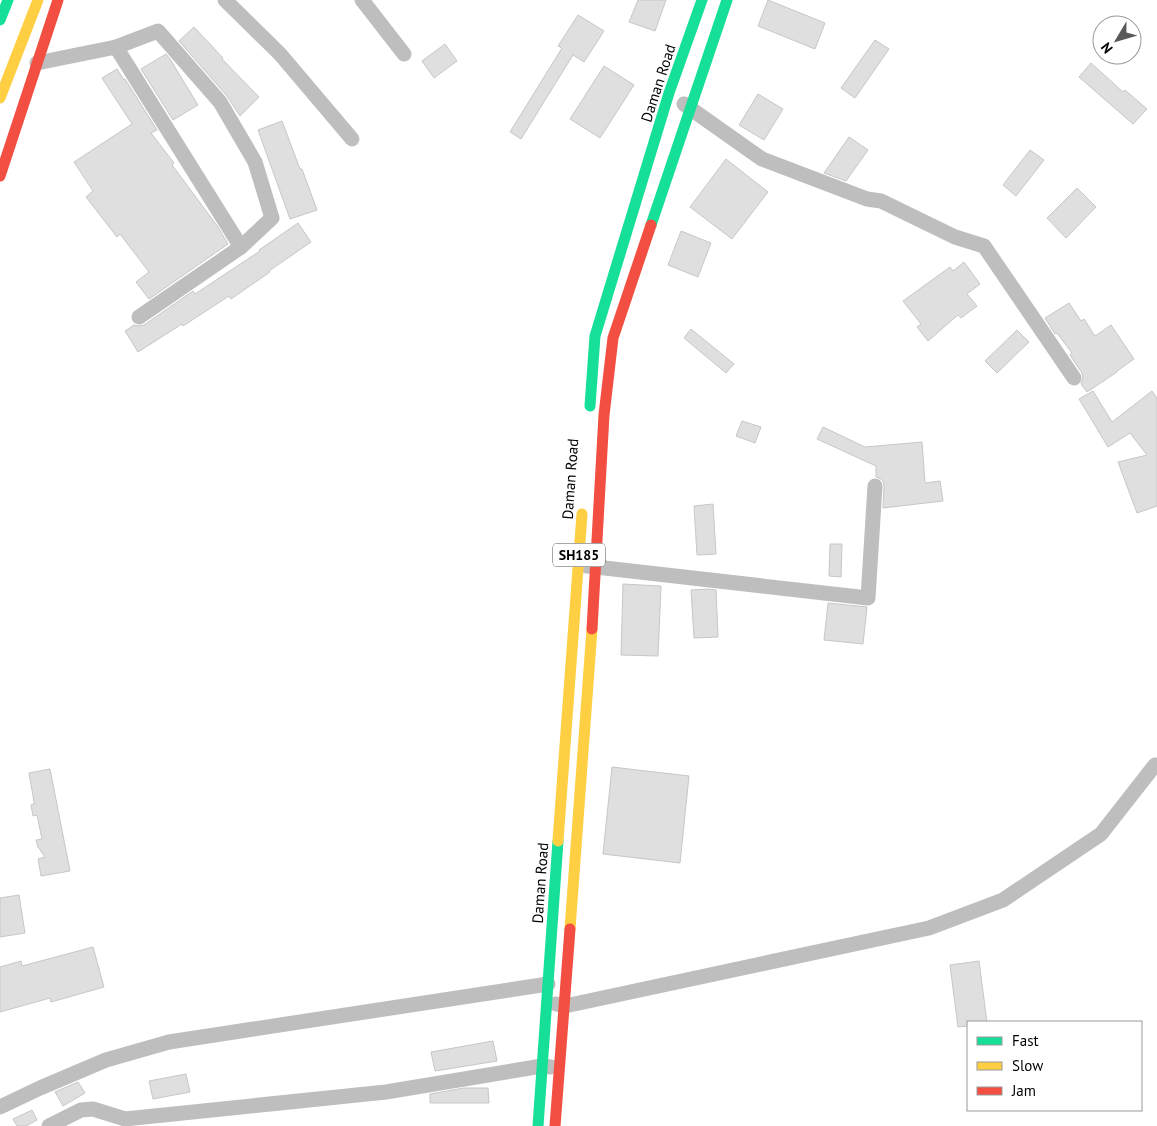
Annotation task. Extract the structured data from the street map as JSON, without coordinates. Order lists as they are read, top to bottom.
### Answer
{
  "streets": {
    "main road": ["Daman Road", "SH185"]
  },
  "legend": ["Fast", "Slow", "Jam"],
  "north": "bottom left"
}
